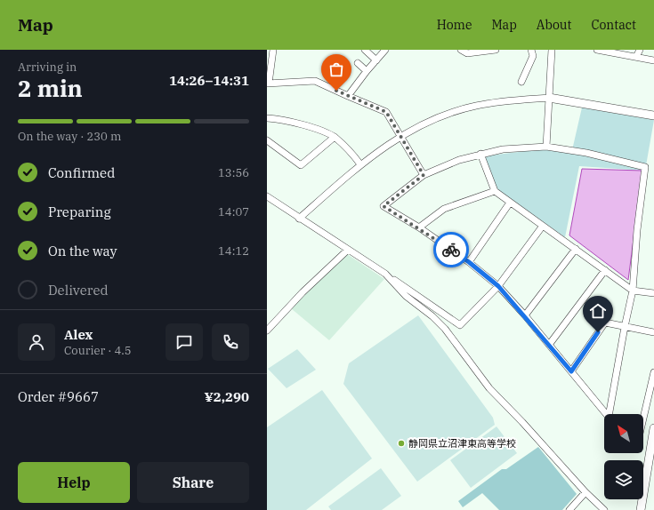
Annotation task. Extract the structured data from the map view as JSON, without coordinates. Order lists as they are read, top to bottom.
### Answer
{
  "places": ["静岡県立沼津東高等学校"],
  "north": "top left",
  "page": {
    "header": "Map",
    "nav": [
      "Home",
      "Map",
      "About",
      "Contact"
    ],
    "heading": ["2 min", "Arriving in", "14:26–14:31"],
    "panel": [
      "Alex",
      "Courier · 4.5",
      "Order #9667",
      "¥2,290"
    ],
    "bar": "On the way · 230 m",
    "list": [
      ["Confirmed", "13:56"],
      ["Preparing", "14:07"],
      ["On the way", "14:12"],
      "Delivered"
    ],
    "buttons": ["Help", "Share"]
  }
}
